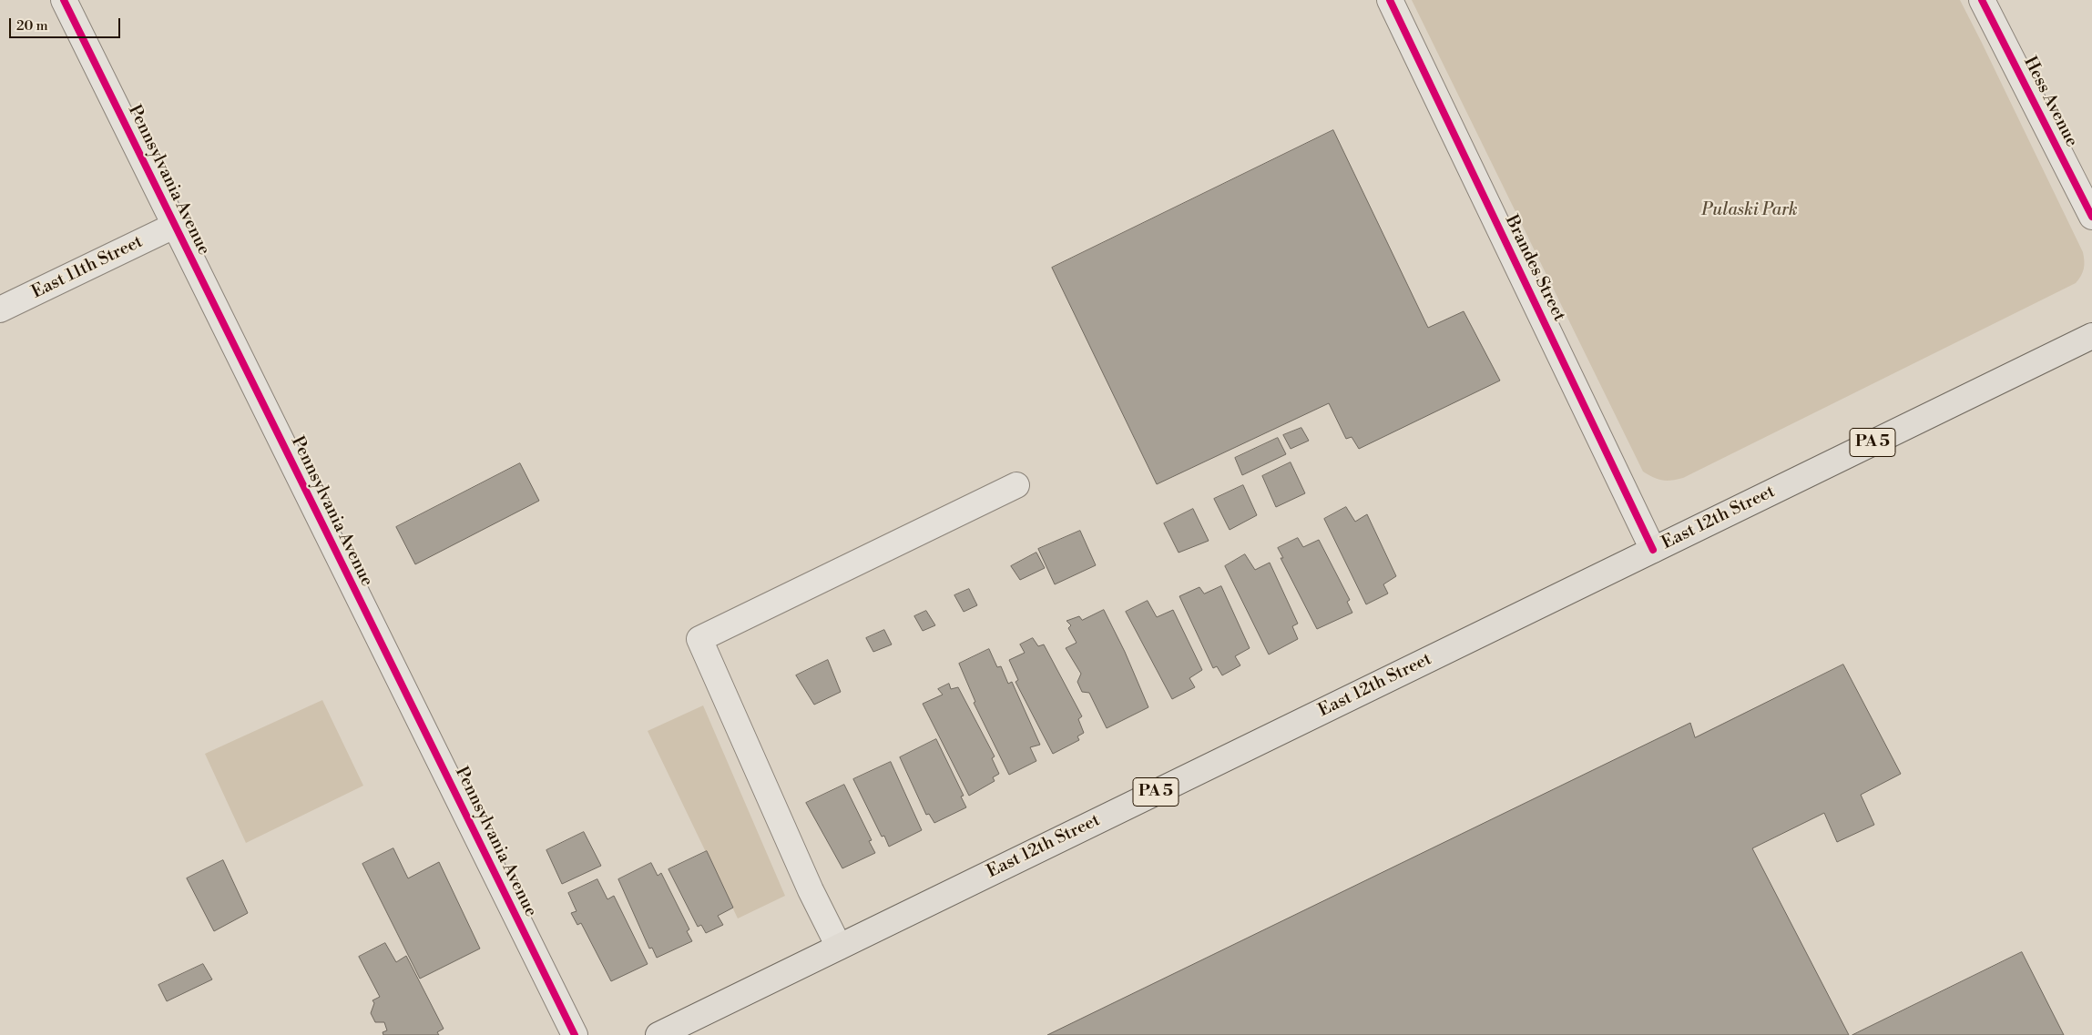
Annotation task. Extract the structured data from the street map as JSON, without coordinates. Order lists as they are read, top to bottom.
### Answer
{
  "streets": {
    "main road": ["PA 5", "East 12th Street"],
    "street": [
      "Hess Avenue",
      "Pennsylvania Avenue",
      "East 11th Street",
      "Brandes Street"
    ]
  },
  "crossings": [
    ["Pennsylvania Avenue", "East 11th Street"],
    ["Brandes Street", "East 12th Street"]
  ],
  "parks": ["Pulaski Park"],
  "scale_bar": "20 m"
}
